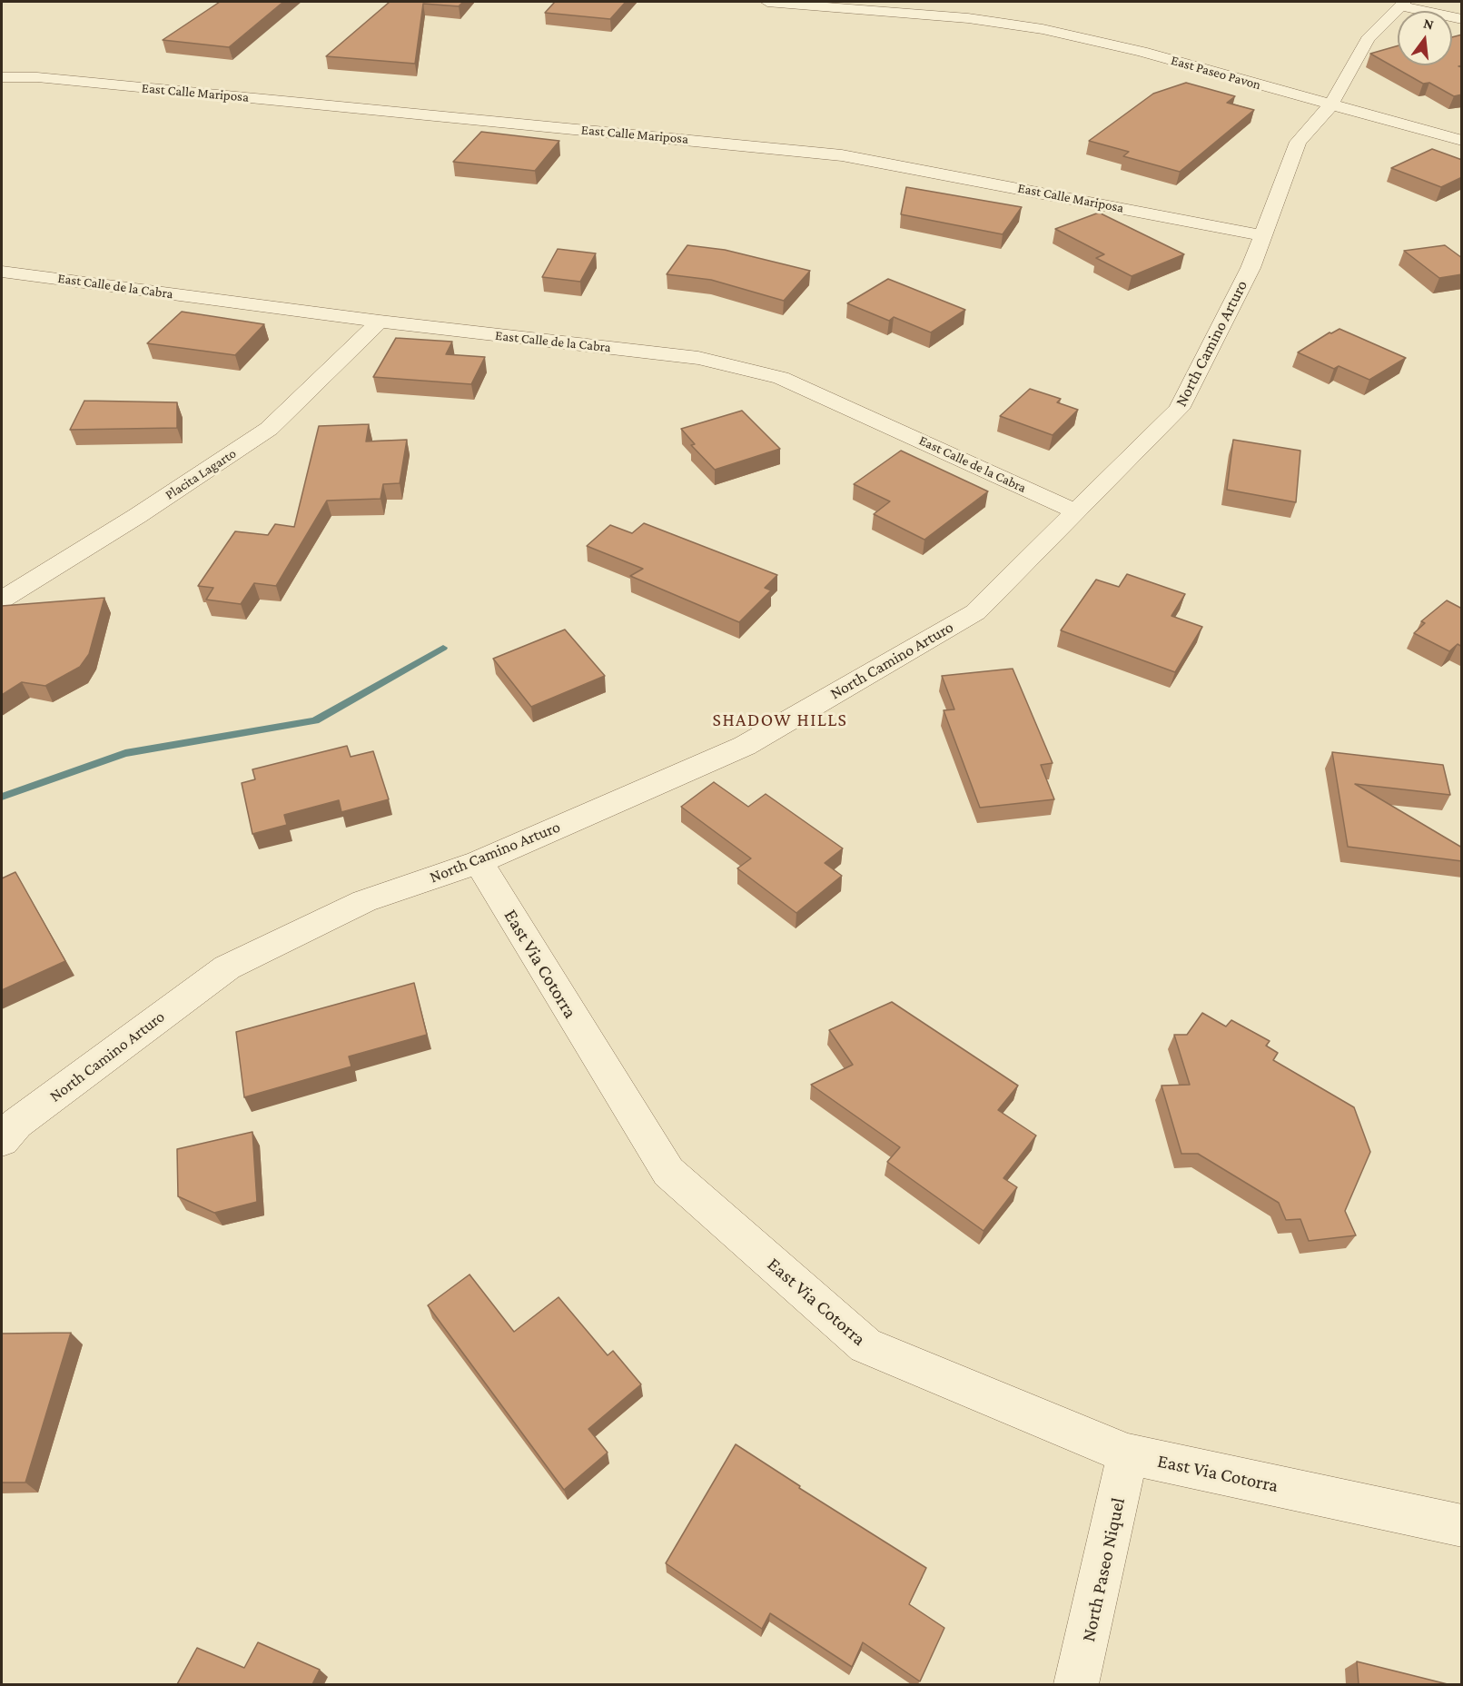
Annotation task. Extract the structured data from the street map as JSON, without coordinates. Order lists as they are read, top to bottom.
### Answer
{
  "streets": {
    "street": [
      "East Paseo Pavon",
      "East Calle Mariposa",
      "East Calle de la Cabra",
      "North Camino Arturo",
      "Placita Lagarto",
      "East Via Cotorra",
      "North Paseo Niquel"
    ]
  },
  "crossings": [
    ["East Paseo Pavon", "North Camino Arturo"],
    ["East Calle Mariposa", "North Camino Arturo"],
    ["East Calle de la Cabra", "North Camino Arturo"],
    ["East Calle de la Cabra", "Placita Lagarto"],
    ["North Camino Arturo", "East Via Cotorra"],
    ["East Via Cotorra", "North Paseo Niquel"]
  ],
  "districts": ["SHADOW HILLS"],
  "north": "top"
}
